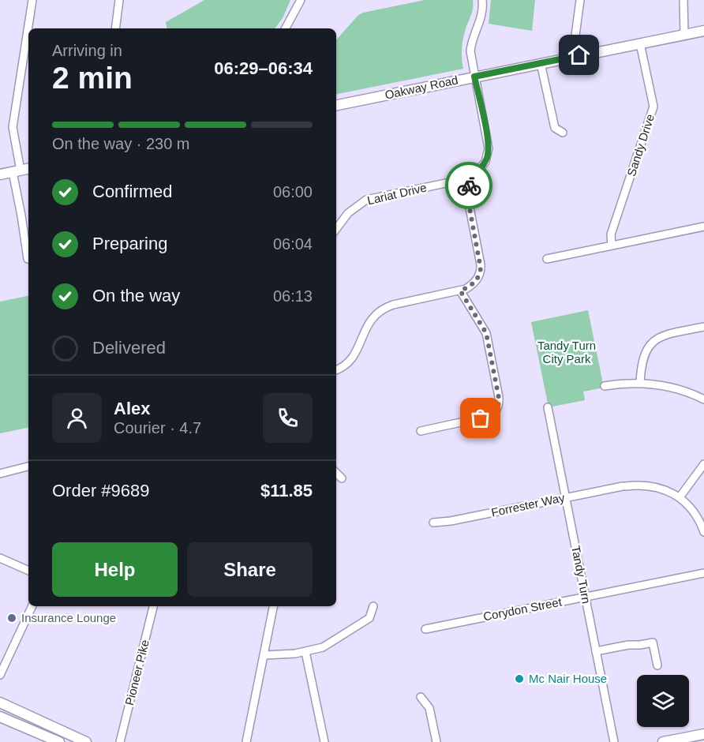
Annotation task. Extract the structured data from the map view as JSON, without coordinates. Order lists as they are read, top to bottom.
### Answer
{
  "streets": {
    "main road": ["Oakway Road"],
    "street": [
      "Sandy Drive",
      "Lariat Drive",
      "Forrester Way",
      "Tandy Turn",
      "Corydon Street",
      "Pioneer Pike"
    ]
  },
  "crossings": [
    ["Oakway Road", "Sandy Drive"],
    ["Forrester Way", "Tandy Turn"],
    ["Tandy Turn", "Corydon Street"]
  ],
  "parks": ["Tandy Turn City Park"],
  "places": ["Insurance Lounge", "Mc Nair House"],
  "page": {
    "heading": ["2 min", "Arriving in", "06:29–06:34"],
    "panel": [
      "Alex",
      "Courier · 4.7",
      "Order #9689",
      "$11.85"
    ],
    "bar": "On the way · 230 m",
    "list": [
      ["Confirmed", "06:00"],
      ["Preparing", "06:04"],
      ["On the way", "06:13"],
      "Delivered"
    ],
    "buttons": ["Help", "Share"]
  }
}
